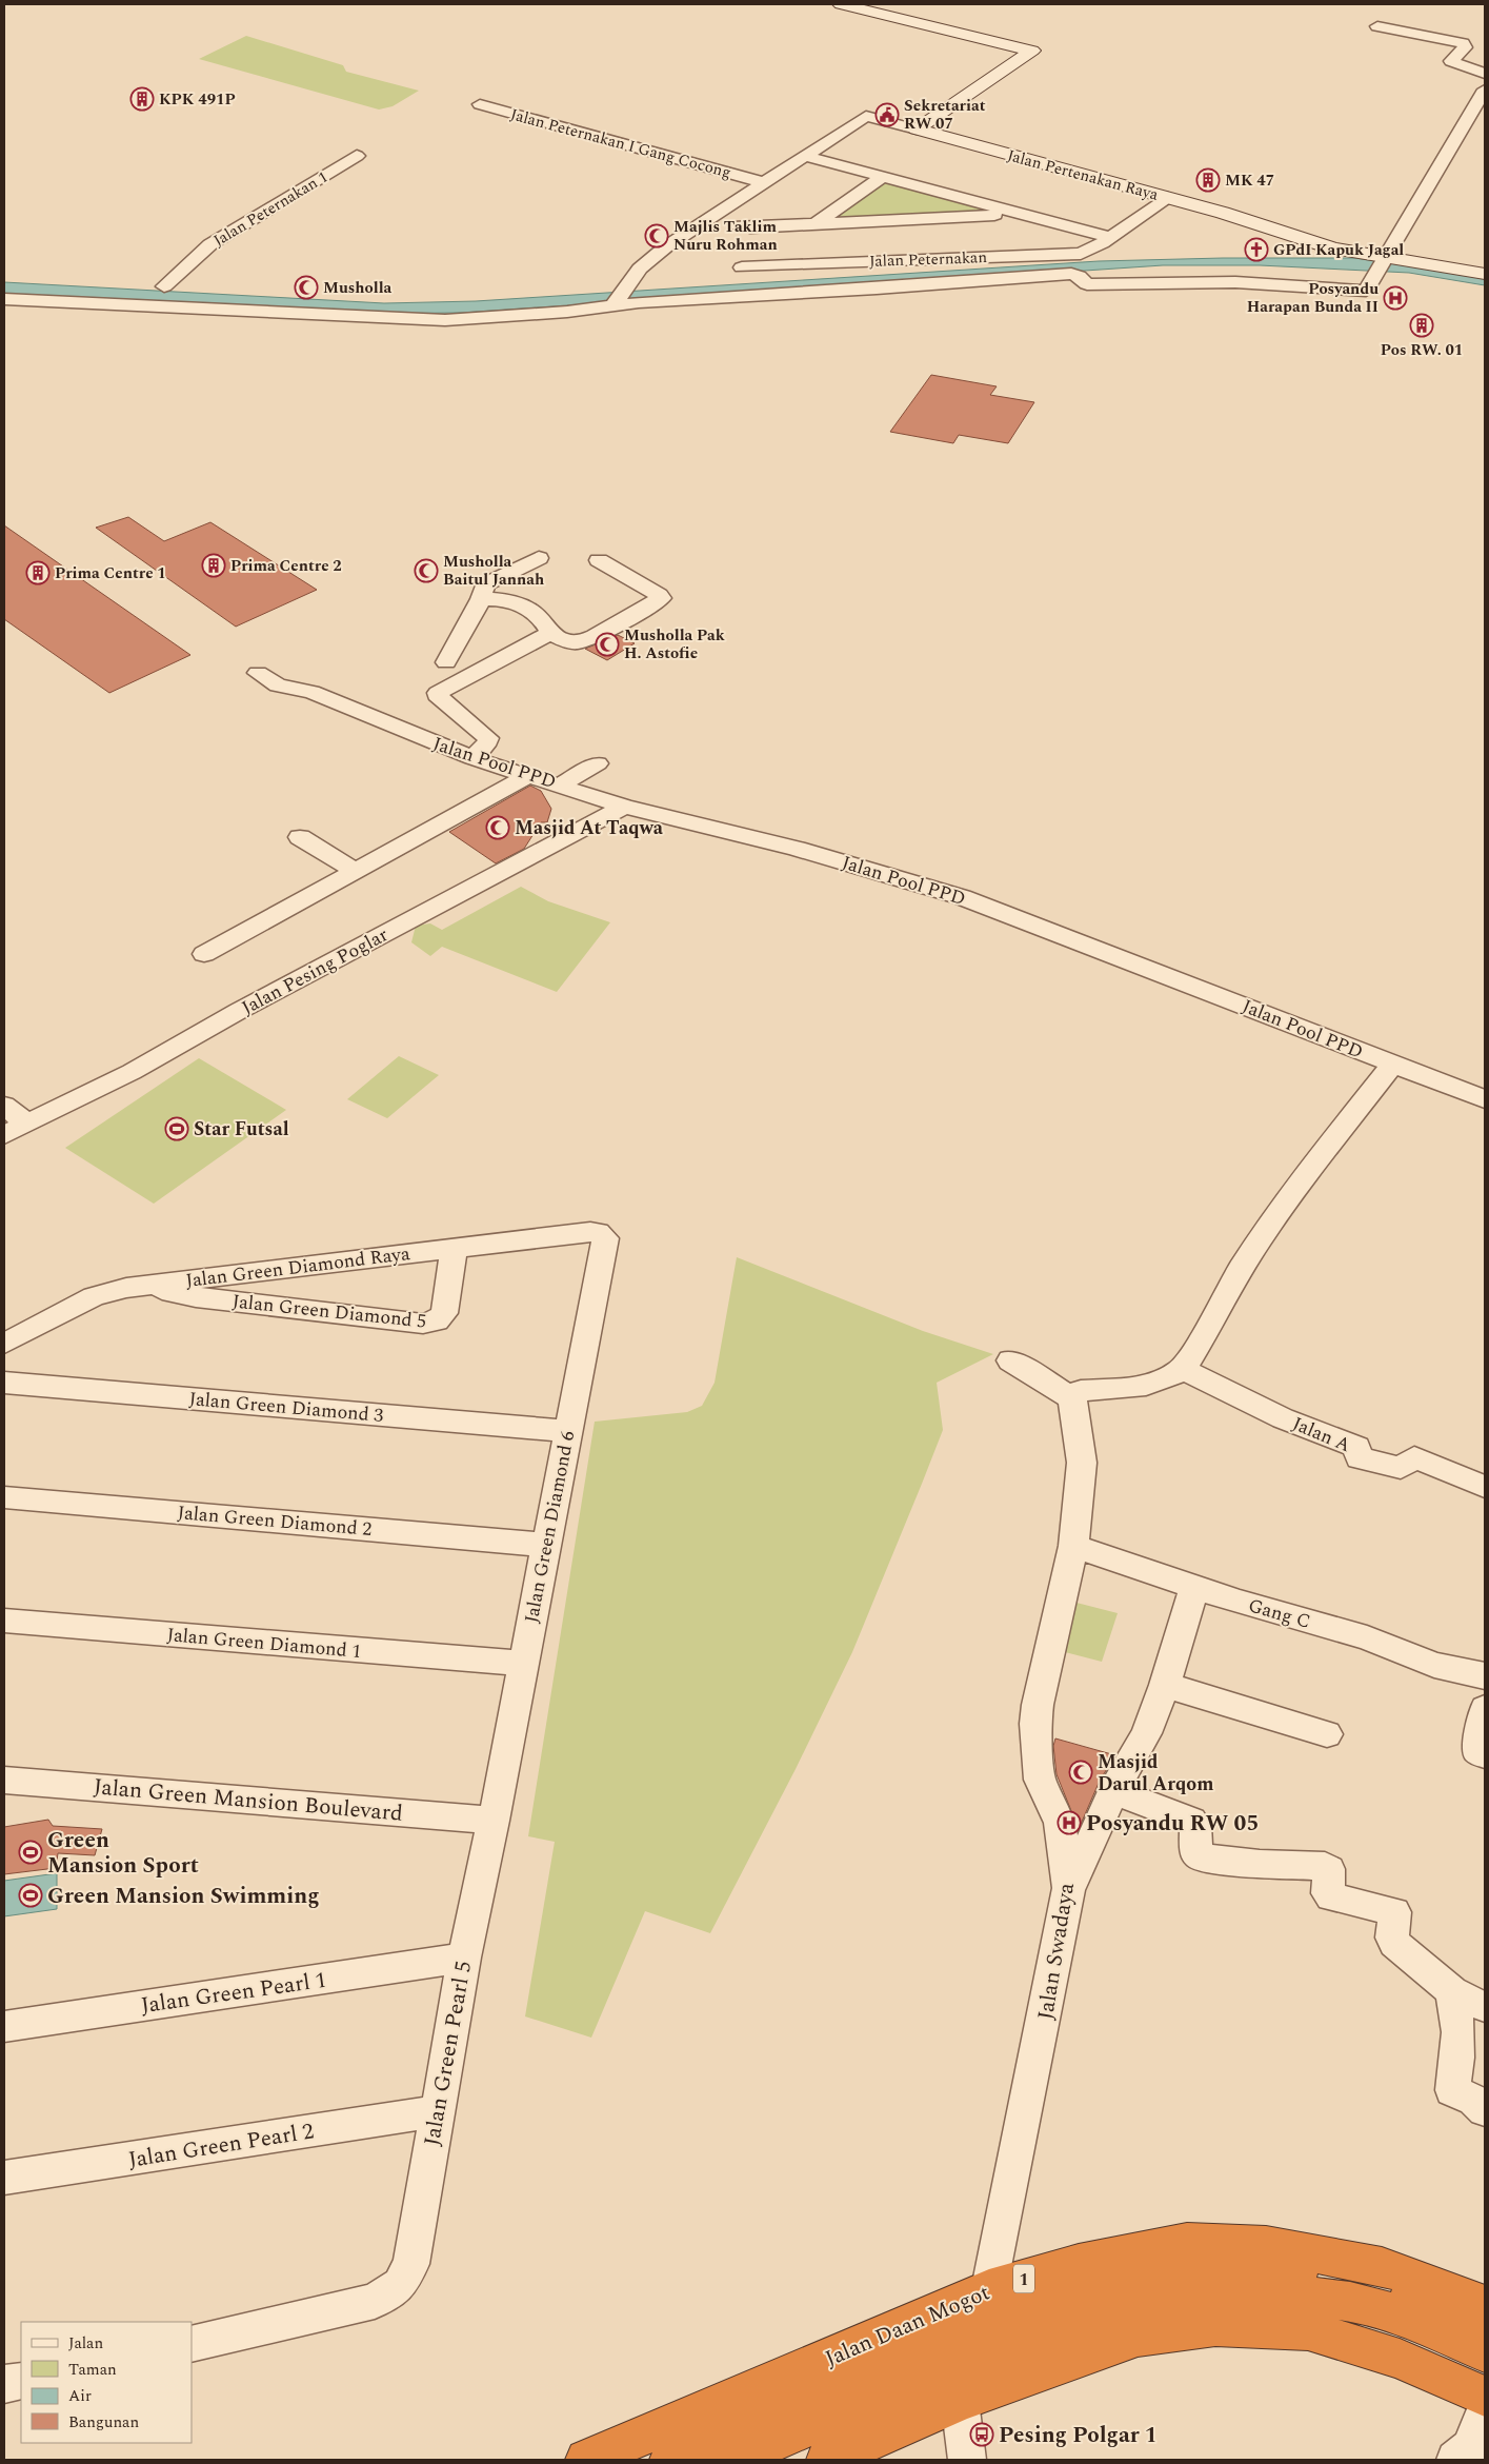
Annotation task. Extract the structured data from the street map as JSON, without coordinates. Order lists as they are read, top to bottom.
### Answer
{
  "streets": {
    "highway": ["1", "Jalan Daan Mogot"],
    "street": [
      "Jalan Peternakan I Gang Cocong",
      "Jalan Pertenakan Raya",
      "Jalan Peternakan 1",
      "Jalan Peternakan",
      "Jalan Pool PPD",
      "Jalan Pesing Poglar",
      "Jalan Green Diamond Raya",
      "Jalan Green Diamond 5",
      "Jalan Green Diamond 3",
      "Jalan A",
      "Jalan Green Diamond 2",
      "Jalan Green Diamond 6",
      "Gang C",
      "Jalan Green Diamond 1",
      "Jalan Green Mansion Boulevard",
      "Jalan Swadaya",
      "Jalan Green Pearl 1",
      "Jalan Green Pearl 5",
      "Jalan Green Pearl 2"
    ]
  },
  "crossings": [
    ["Jalan Pertenakan Raya", "Jalan Peternakan"],
    ["Jalan Pool PPD", "Jalan Pesing Poglar"],
    ["Jalan Green Diamond Raya", "Jalan Green Diamond 5"],
    ["Jalan Green Diamond Raya", "Jalan Green Diamond 6"],
    ["Jalan Green Diamond 3", "Jalan Green Diamond 6"],
    ["Jalan Green Diamond 2", "Jalan Green Diamond 6"],
    ["Jalan Green Diamond 6", "Jalan Green Diamond 1"],
    ["Jalan Green Diamond 6", "Jalan Green Mansion Boulevard"],
    ["Jalan Green Diamond 6", "Jalan Green Pearl 5"],
    ["Gang C", "Jalan Swadaya"],
    ["Jalan Green Mansion Boulevard", "Jalan Green Pearl 5"],
    ["Jalan Swadaya", "Jalan Daan Mogot"],
    ["Jalan Green Pearl 1", "Jalan Green Pearl 5"],
    ["Jalan Green Pearl 5", "Jalan Green Pearl 2"]
  ],
  "places": {
    "building": [
      "KPK 491P",
      "MK 47",
      "Pos RW. 01",
      "Prima Centre 2",
      "Prima Centre 1"
    ],
    "public building": ["Sekretariat RW 07"],
    "mosque": [
      "Majlis Taklim Nuru Rohman",
      "Musholla",
      "Musholla Baitul Jannah",
      "Musholla Pak H. Astofie",
      "Masjid At Taqwa",
      "Masjid Darul Arqom"
    ],
    "church": ["GPdI Kapuk Jagal"],
    "hospital": ["Posyandu Harapan Bunda II", "Posyandu RW 05"],
    "sports": ["Star Futsal", "Green Mansion Sport", "Green Mansion Swimming"],
    "bus stop": ["Pesing Polgar 1"]
  },
  "legend": [
    "Jalan",
    "Taman",
    "Air",
    "Bangunan"
  ]
}
